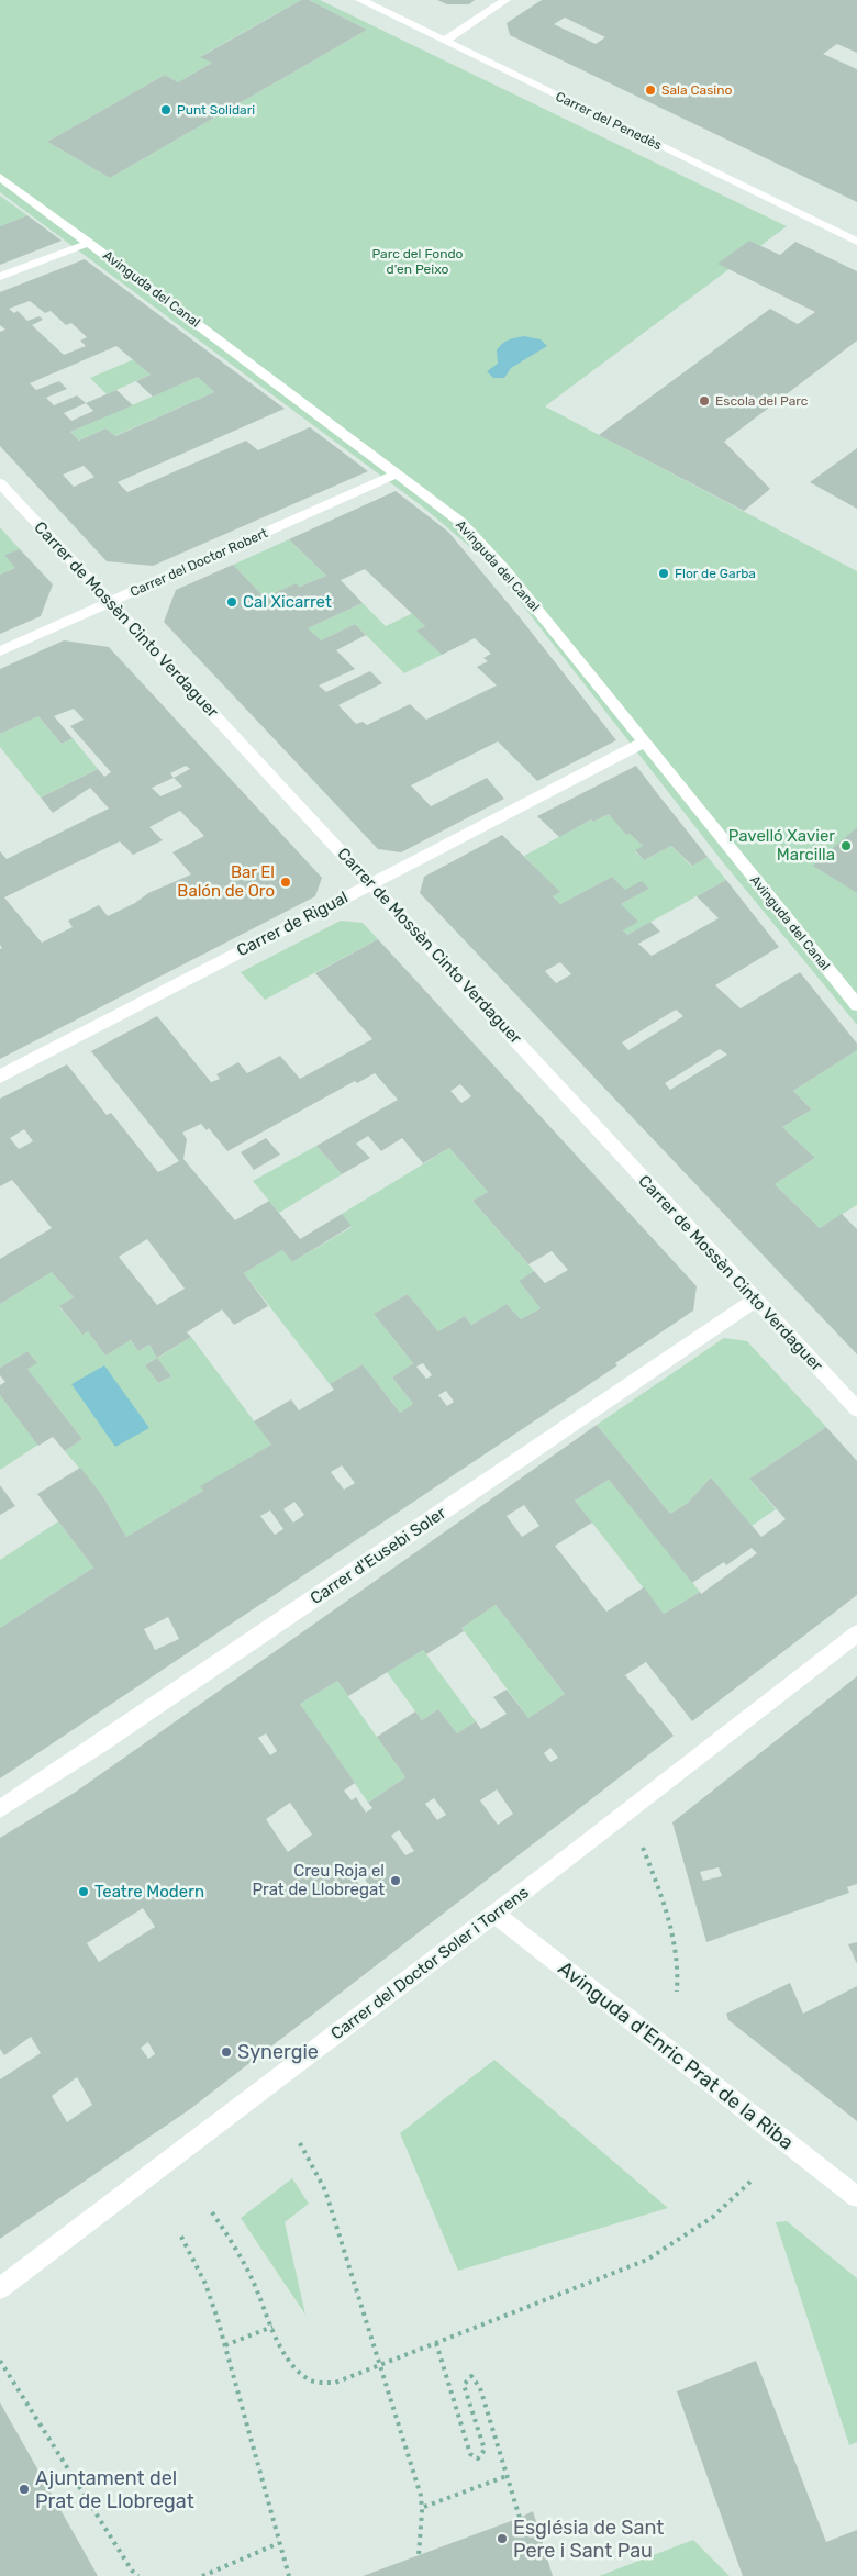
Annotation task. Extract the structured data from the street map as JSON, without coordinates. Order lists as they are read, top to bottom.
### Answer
{
  "streets": {
    "street": [
      "Carrer del Penedès",
      "Avinguda del Canal",
      "Carrer del Doctor Robert",
      "Carrer de Mossèn Cinto Verdaguer",
      "Carrer de Rigual",
      "Carrer d'Eusebi Soler",
      "Carrer del Doctor Soler i Torrens",
      "Avinguda d'Enric Prat de la Riba"
    ]
  },
  "crossings": [
    ["Avinguda del Canal", "Carrer del Doctor Robert"],
    ["Avinguda del Canal", "Carrer de Rigual"],
    ["Carrer del Doctor Robert", "Carrer de Mossèn Cinto Verdaguer"],
    ["Carrer de Mossèn Cinto Verdaguer", "Carrer de Rigual"],
    ["Carrer de Mossèn Cinto Verdaguer", "Carrer d'Eusebi Soler"],
    ["Carrer del Doctor Soler i Torrens", "Avinguda d'Enric Prat de la Riba"]
  ],
  "parks": ["Parc del Fondo d'en Peixo"],
  "places": [
    "Sala Casino",
    "Punt Solidari",
    "Escola del Parc",
    "Flor de Garba",
    "Cal Xicarret",
    "Pavelló Xavier Marcilla",
    "Bar El Balón de Oro",
    "Creu Roja el Prat de Llobregat",
    "Teatre Modern",
    "Synergie",
    "Ajuntament del Prat de Llobregat",
    "Església de Sant Pere i Sant Pau"
  ]
}
